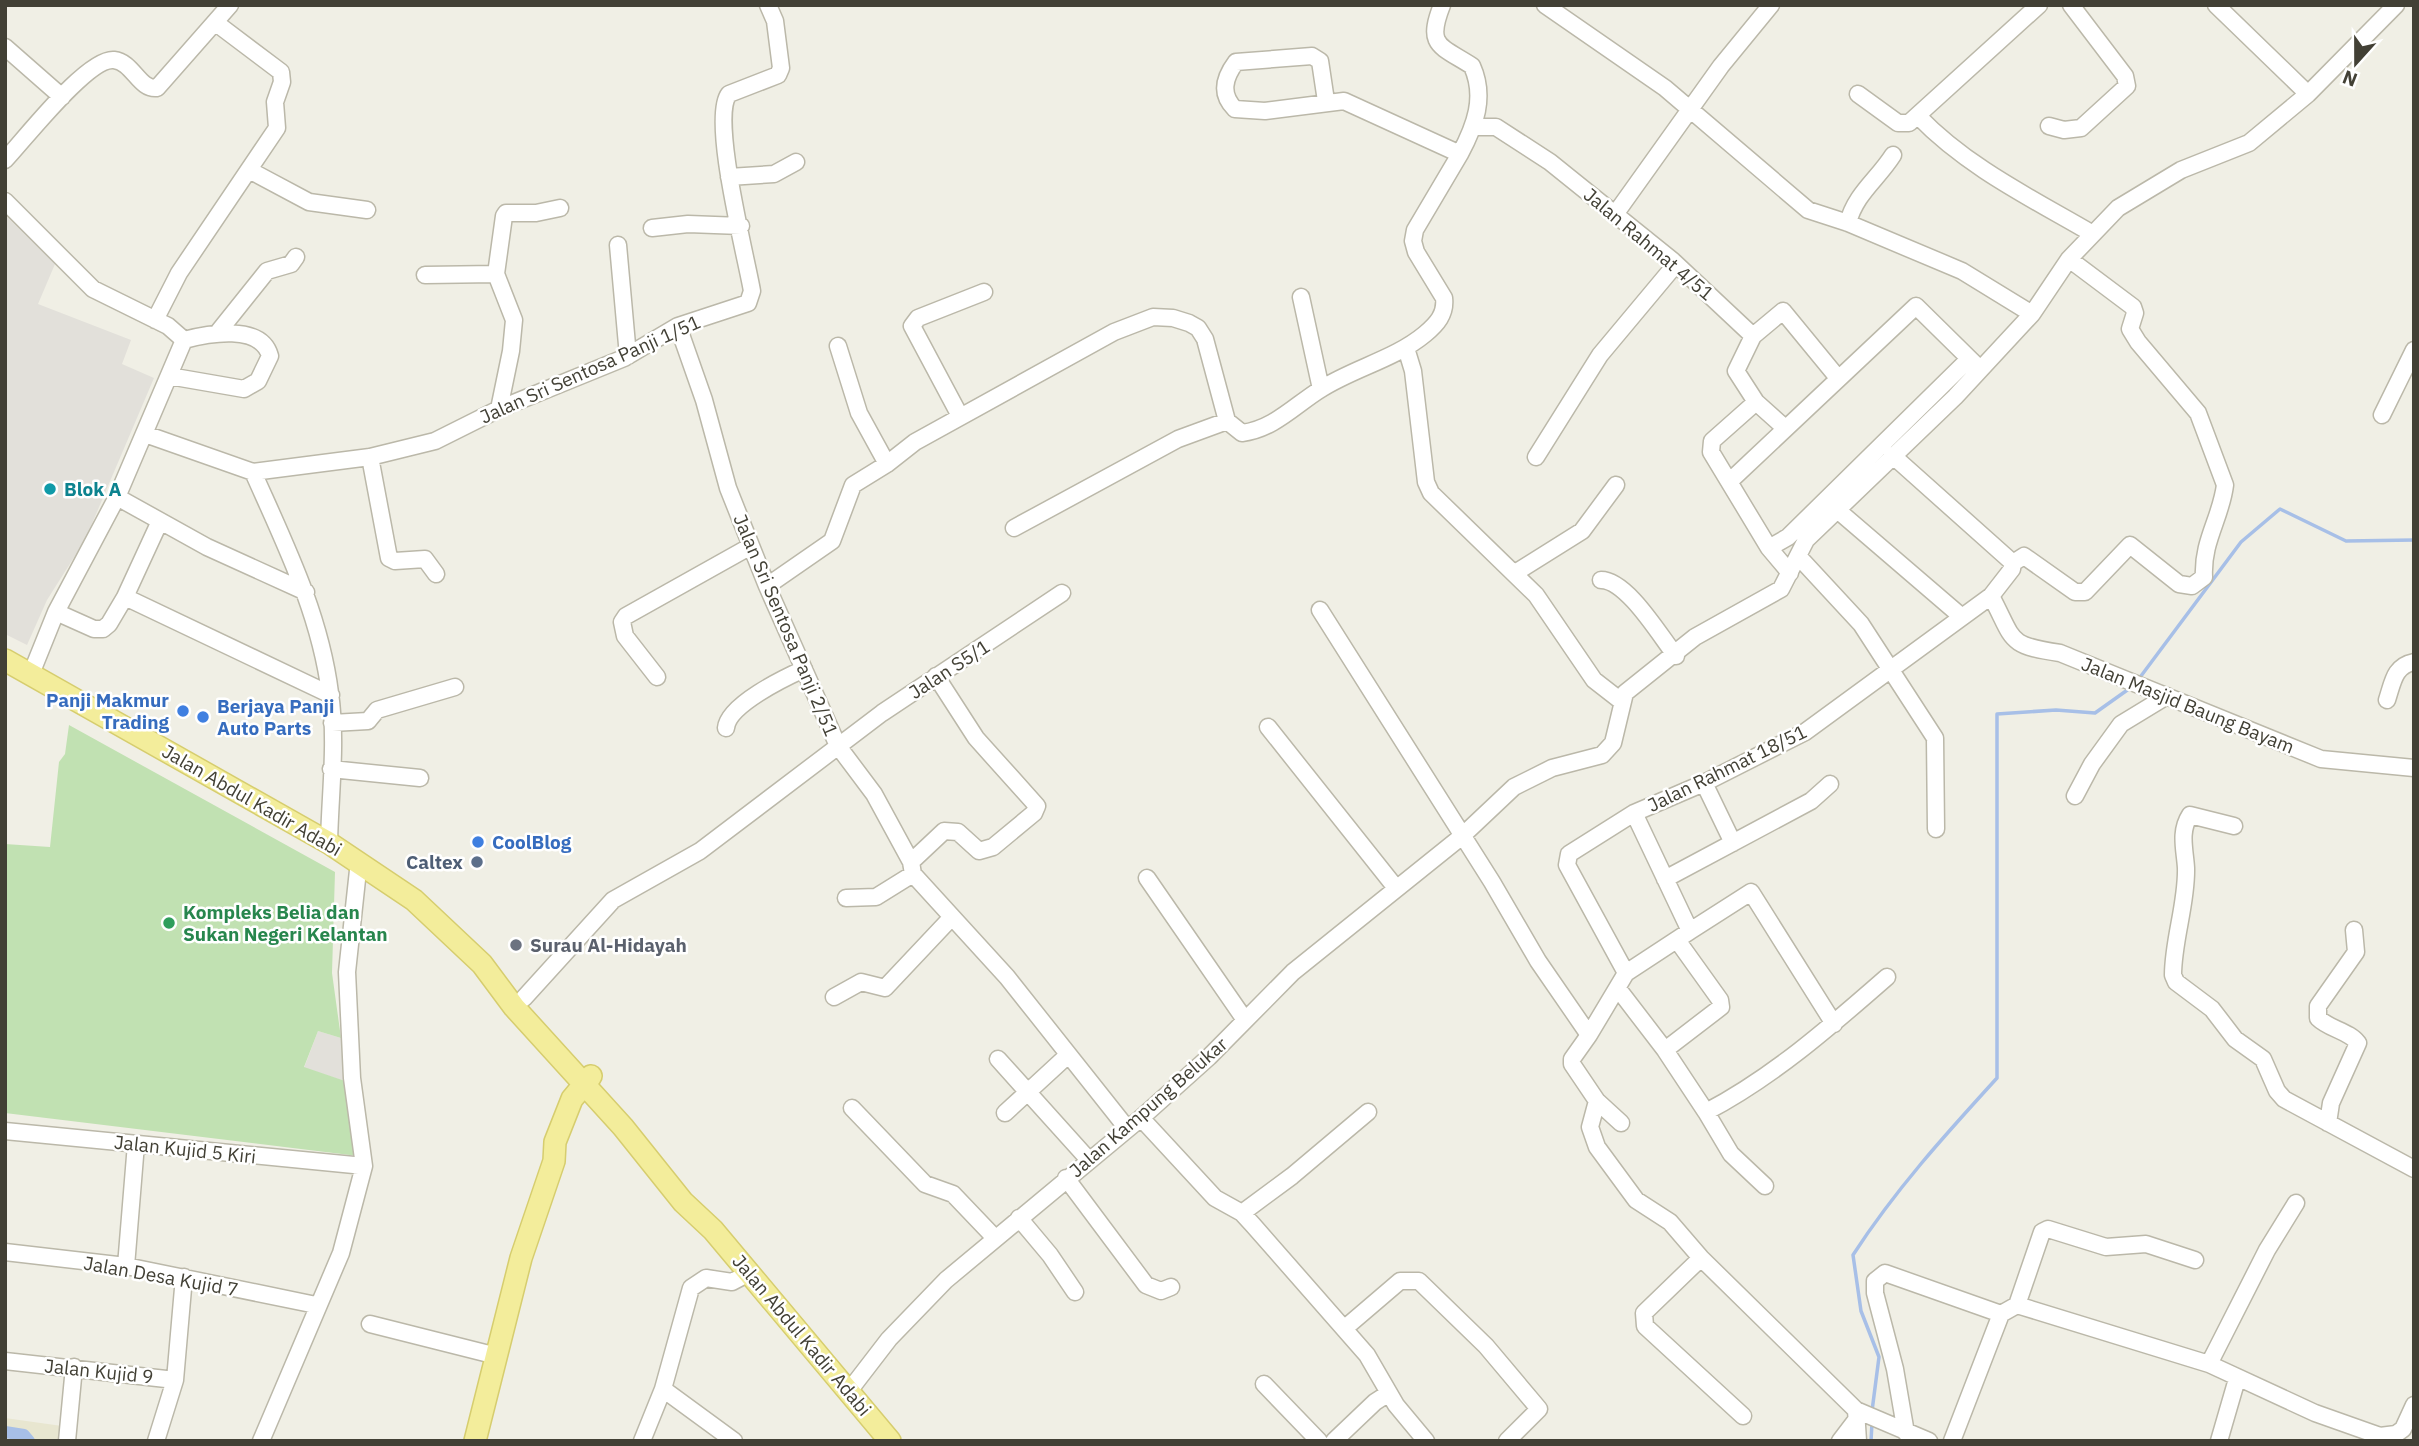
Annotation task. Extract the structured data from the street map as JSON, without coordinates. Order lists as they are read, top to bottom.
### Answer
{
  "streets": {
    "main road": ["Jalan Abdul Kadir Adabi"],
    "street": [
      "Jalan Rahmat 4/51",
      "Jalan Sri Sentosa Panji 1/51",
      "Jalan Sri Sentosa Panji 2/51",
      "Jalan S5/1",
      "Jalan Masjid Baung Bayam",
      "Jalan Rahmat 18/51",
      "Jalan Kampung Belukar",
      "Jalan Kujid 5 Kiri",
      "Jalan Desa Kujid 7",
      "Jalan Kujid 9"
    ]
  },
  "crossings": [
    ["Jalan Sri Sentosa Panji 1/51", "Jalan Sri Sentosa Panji 2/51"],
    ["Jalan Sri Sentosa Panji 2/51", "Jalan S5/1"],
    ["Jalan Sri Sentosa Panji 2/51", "Jalan Kampung Belukar"],
    ["Jalan S5/1", "Jalan Abdul Kadir Adabi"],
    ["Jalan Masjid Baung Bayam", "Jalan Rahmat 18/51"],
    ["Jalan Abdul Kadir Adabi", "Jalan Kampung Belukar"],
    ["Jalan Desa Kujid 7", "Jalan Kujid 9"]
  ],
  "places": [
    "Blok A",
    "Panji Makmur Trading",
    "Berjaya Panji Auto Parts",
    "CoolBlog",
    "Caltex",
    "Kompleks Belia dan Sukan Negeri Kelantan",
    "Surau Al-Hidayah"
  ],
  "north": "bottom"
}
